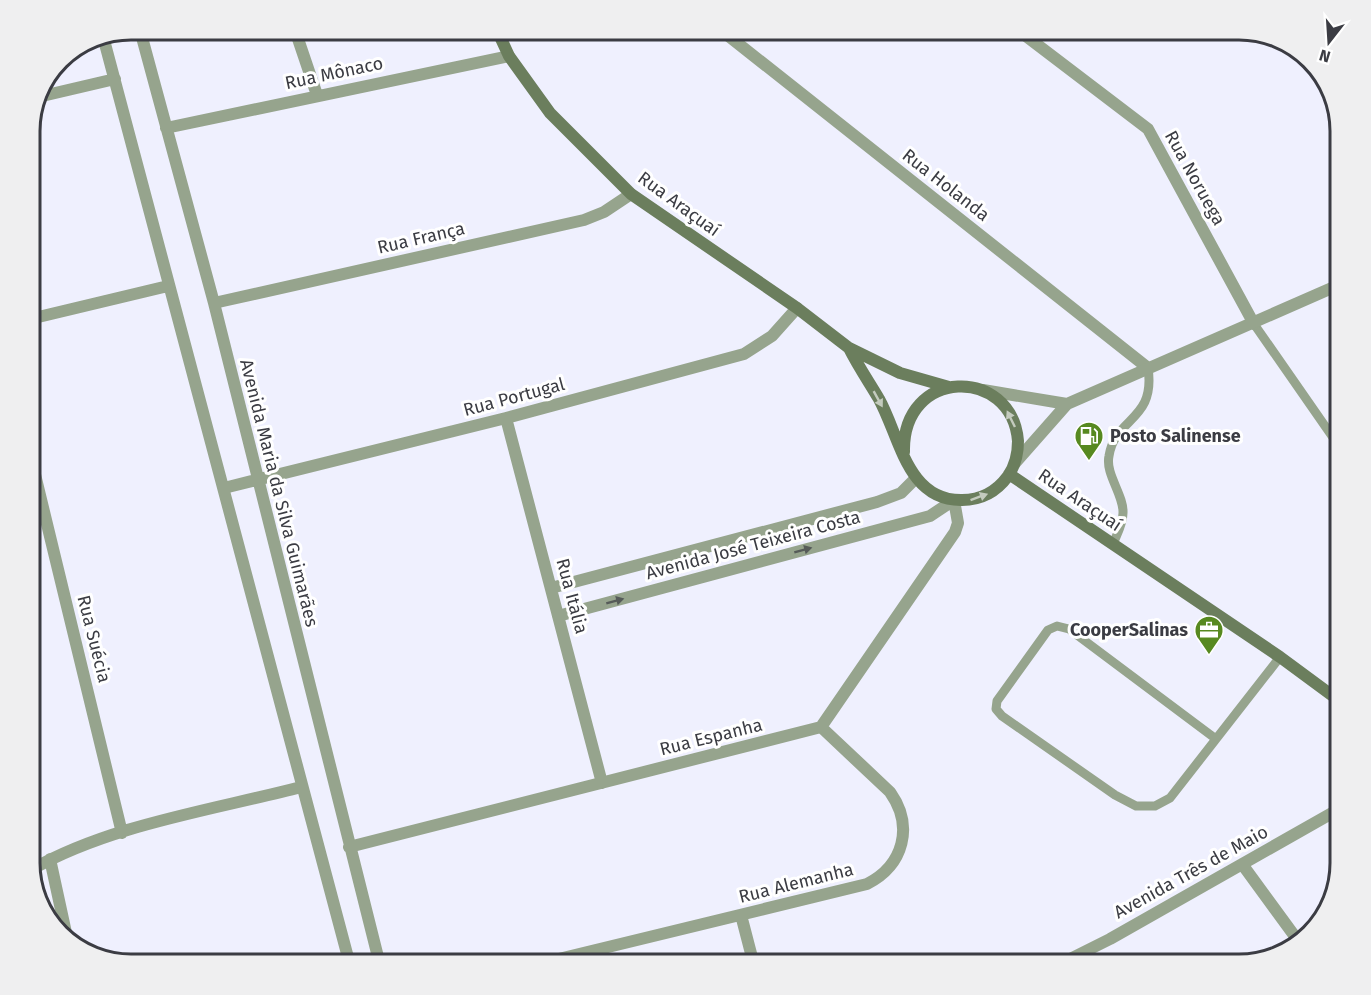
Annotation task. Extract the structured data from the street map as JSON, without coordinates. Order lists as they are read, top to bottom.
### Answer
{
  "streets": {
    "main road": ["Rua Araçuaí"],
    "street": [
      "Rua Mônaco",
      "Rua Noruega",
      "Rua Holanda",
      "Rua França",
      "Rua Portugal",
      "Avenida Maria da Silva Guimarães",
      "Avenida José Teixeira Costa",
      "Rua Itália",
      "Rua Suécia",
      "Rua Espanha",
      "Avenida Três de Maio",
      "Rua Alemanha"
    ]
  },
  "crossings": [
    ["Rua Mônaco", "Rua Araçuaí"],
    ["Rua Mônaco", "Avenida Maria da Silva Guimarães"],
    ["Rua Araçuaí", "Rua França"],
    ["Rua Araçuaí", "Rua Portugal"],
    ["Rua Araçuaí", "Avenida José Teixeira Costa"],
    ["Rua França", "Avenida Maria da Silva Guimarães"],
    ["Rua Portugal", "Avenida Maria da Silva Guimarães"],
    ["Rua Portugal", "Rua Itália"],
    ["Avenida Maria da Silva Guimarães", "Rua Espanha"],
    ["Avenida José Teixeira Costa", "Rua Itália"],
    ["Rua Itália", "Rua Espanha"],
    ["Rua Espanha", "Rua Alemanha"]
  ],
  "places": {
    "fuel station": ["Posto Salinense"],
    "office": ["CooperSalinas"]
  },
  "north": "bottom"
}
